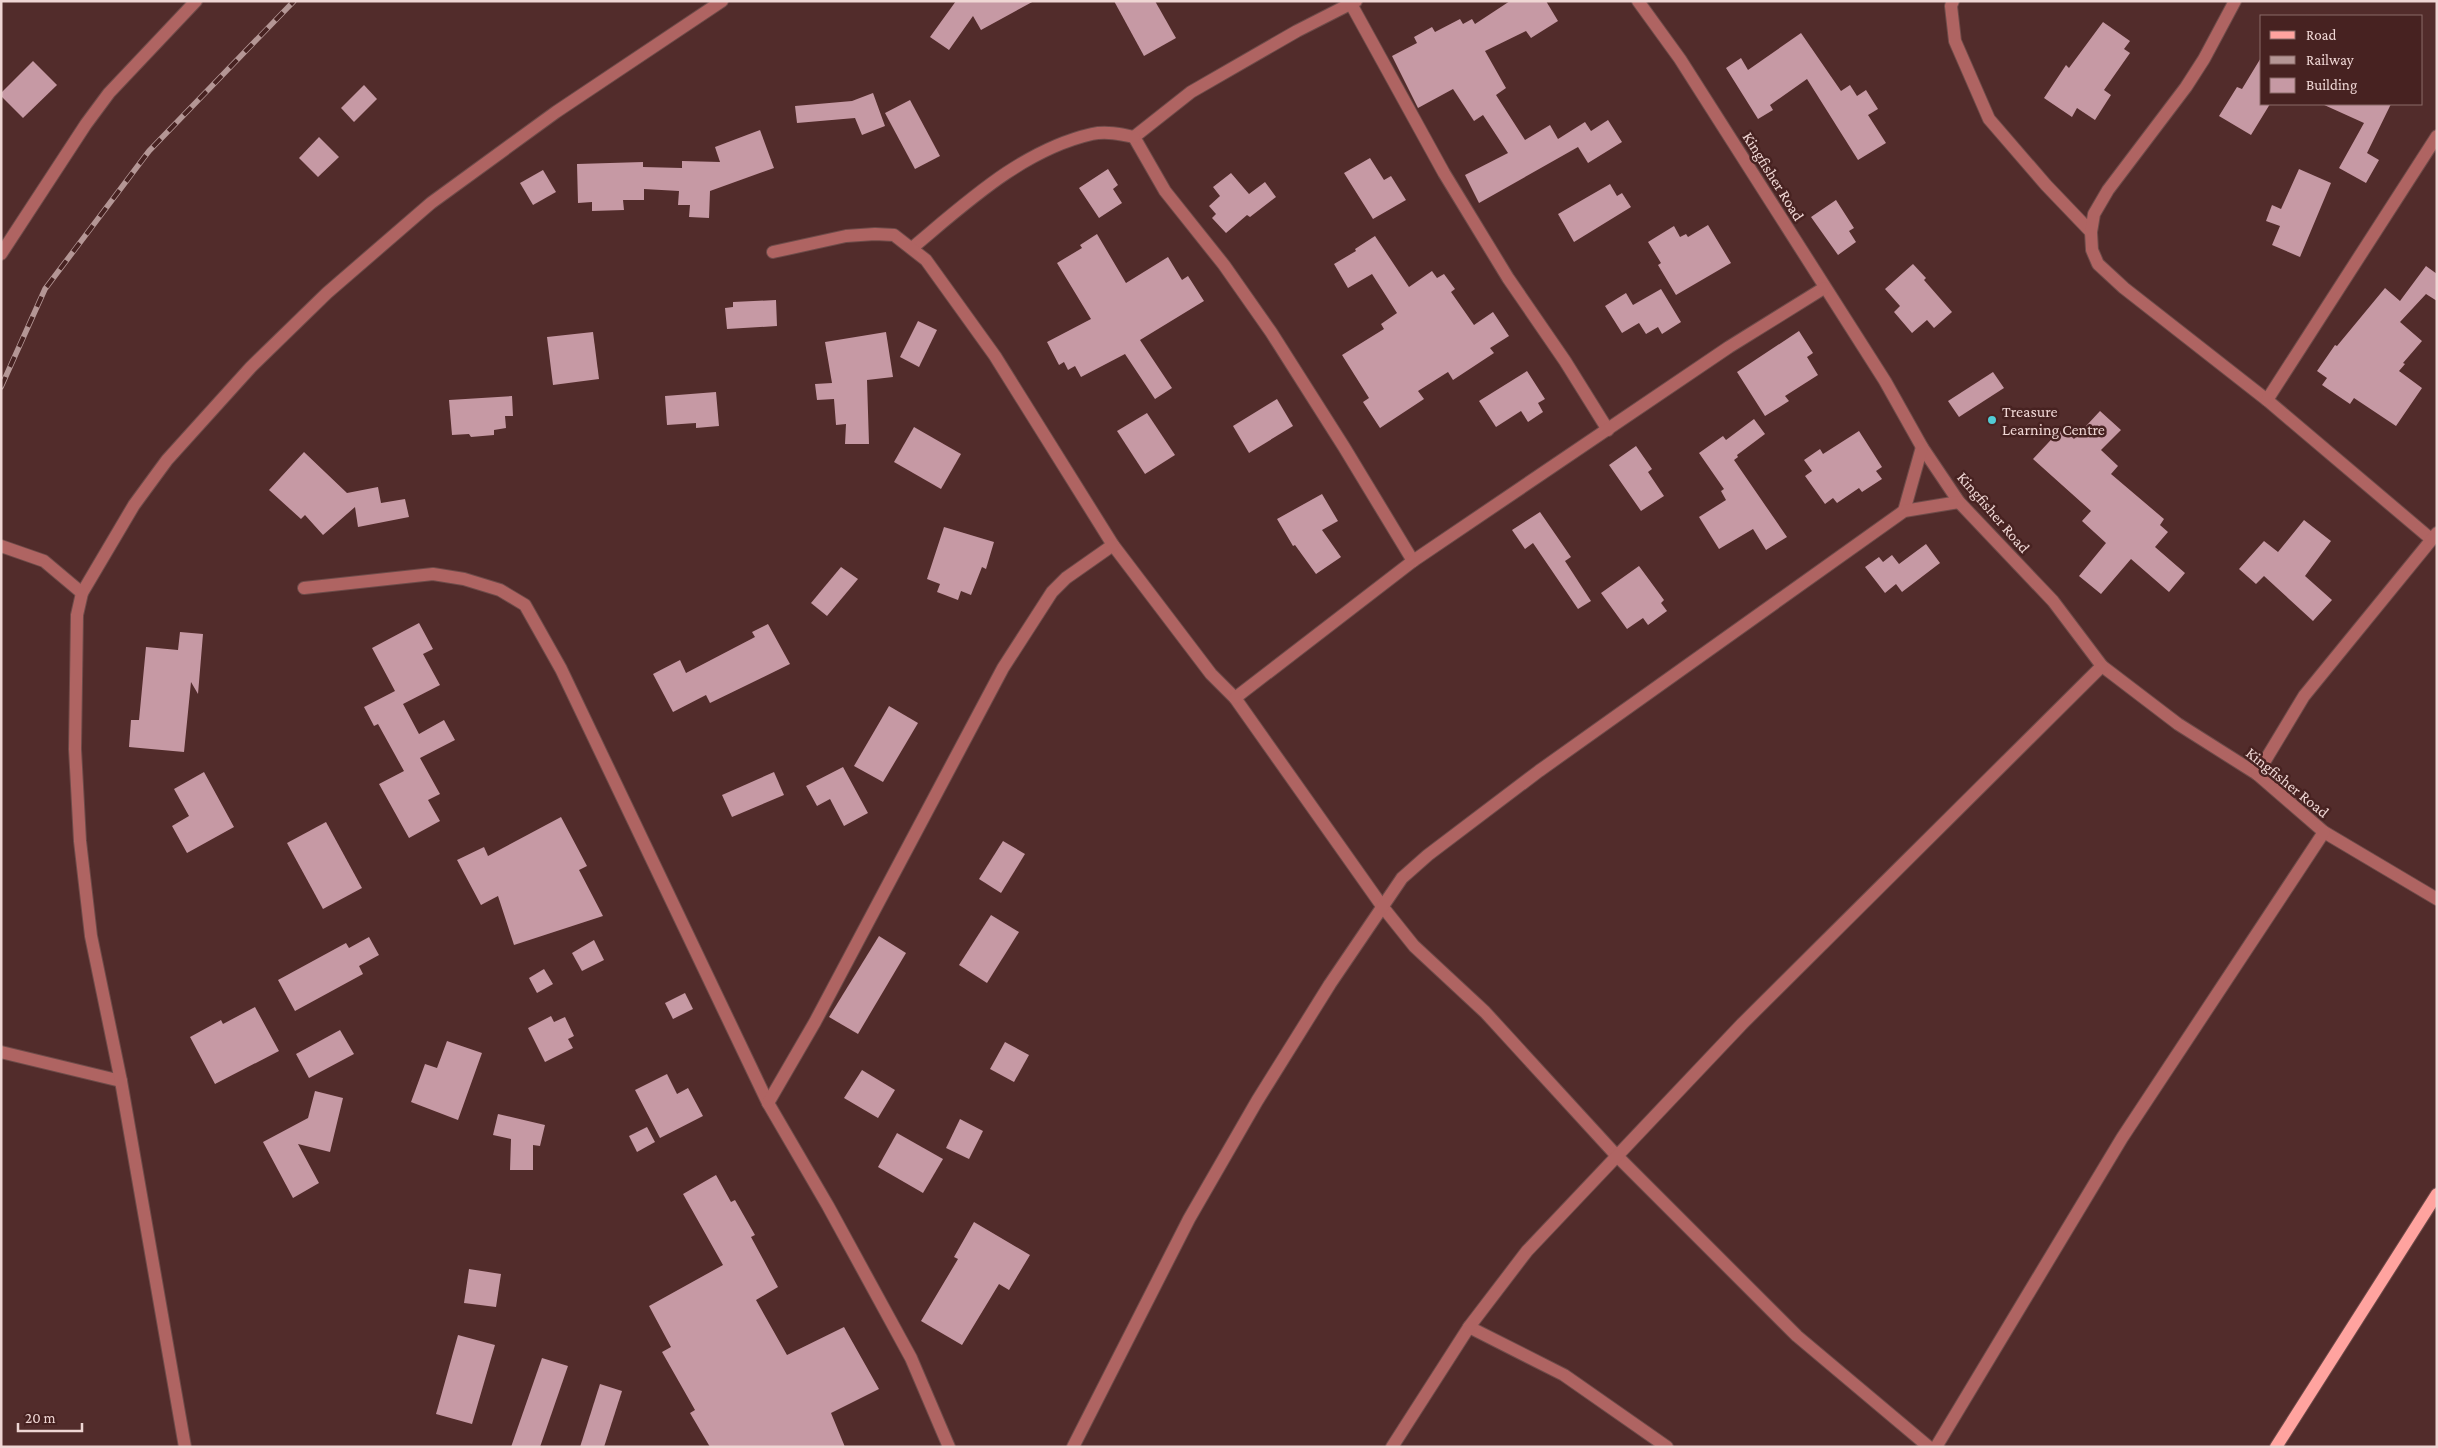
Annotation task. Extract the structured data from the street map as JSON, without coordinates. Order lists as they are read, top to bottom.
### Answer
{
  "streets": {
    "street": ["Kingfisher Road"]
  },
  "places": ["Treasure Learning Centre"],
  "legend": ["Road", "Railway", "Building"],
  "scale_bar": "20 m"
}
